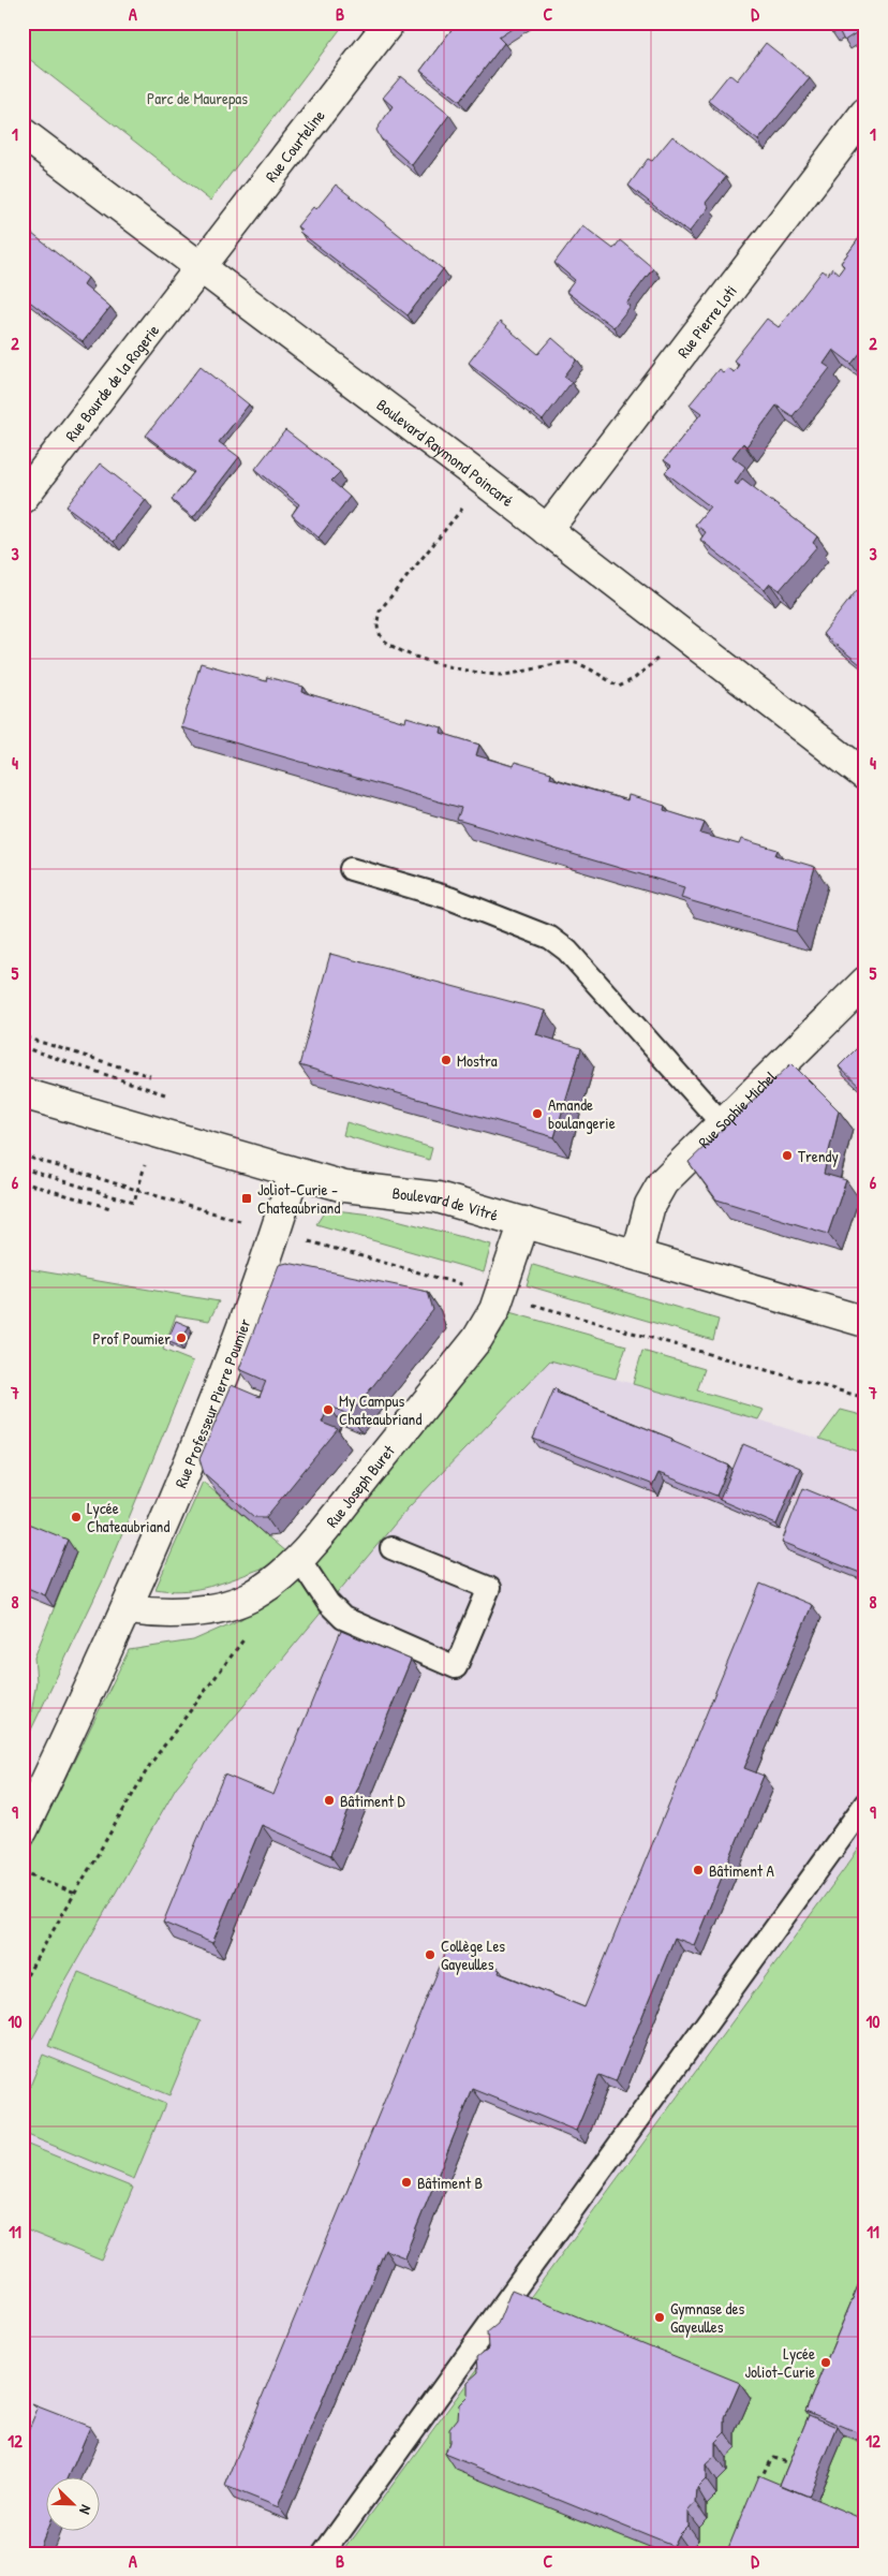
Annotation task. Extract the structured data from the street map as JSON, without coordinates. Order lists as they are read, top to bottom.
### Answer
{
  "streets": {
    "street": [
      "Rue Courteline",
      "Rue Pierre Loti",
      "Rue Bourde de la Rogerie",
      "Boulevard Raymond Poincaré",
      "Rue Sophie Michel",
      "Boulevard de Vitré",
      "Rue Professeur Pierre Poumier",
      "Rue Joseph Buret"
    ]
  },
  "crossings": [
    ["Rue Courteline", "Rue Bourde de la Rogerie"],
    ["Rue Courteline", "Boulevard Raymond Poincaré"],
    ["Rue Pierre Loti", "Boulevard Raymond Poincaré"],
    ["Rue Bourde de la Rogerie", "Boulevard Raymond Poincaré"],
    ["Rue Sophie Michel", "Boulevard de Vitré"],
    ["Boulevard de Vitré", "Rue Professeur Pierre Poumier"],
    ["Boulevard de Vitré", "Rue Joseph Buret"],
    ["Rue Professeur Pierre Poumier", "Rue Joseph Buret"]
  ],
  "parks": ["Parc de Maurepas"],
  "places": {
    "other": [
      "Mostra",
      "Amande boulangerie",
      "Trendy",
      "Prof Poumier",
      "My Campus Chateaubriand",
      "Lycée Chateaubriand",
      "Bâtiment D",
      "Bâtiment A",
      "Collège Les Gayeulles",
      "Bâtiment B",
      "Gymnase des Gayeulles",
      "Lycée Joliot-Curie"
    ],
    "transit": ["Joliot-Curie - Chateaubriand"]
  },
  "north": "bottom right",
  "grid": {
    "columns": [
      "A",
      "B",
      "C",
      "D"
    ],
    "rows": [
      "1",
      "2",
      "3",
      "4",
      "5",
      "6",
      "7",
      "8",
      "9",
      "10",
      "11",
      "12"
    ]
  }
}
